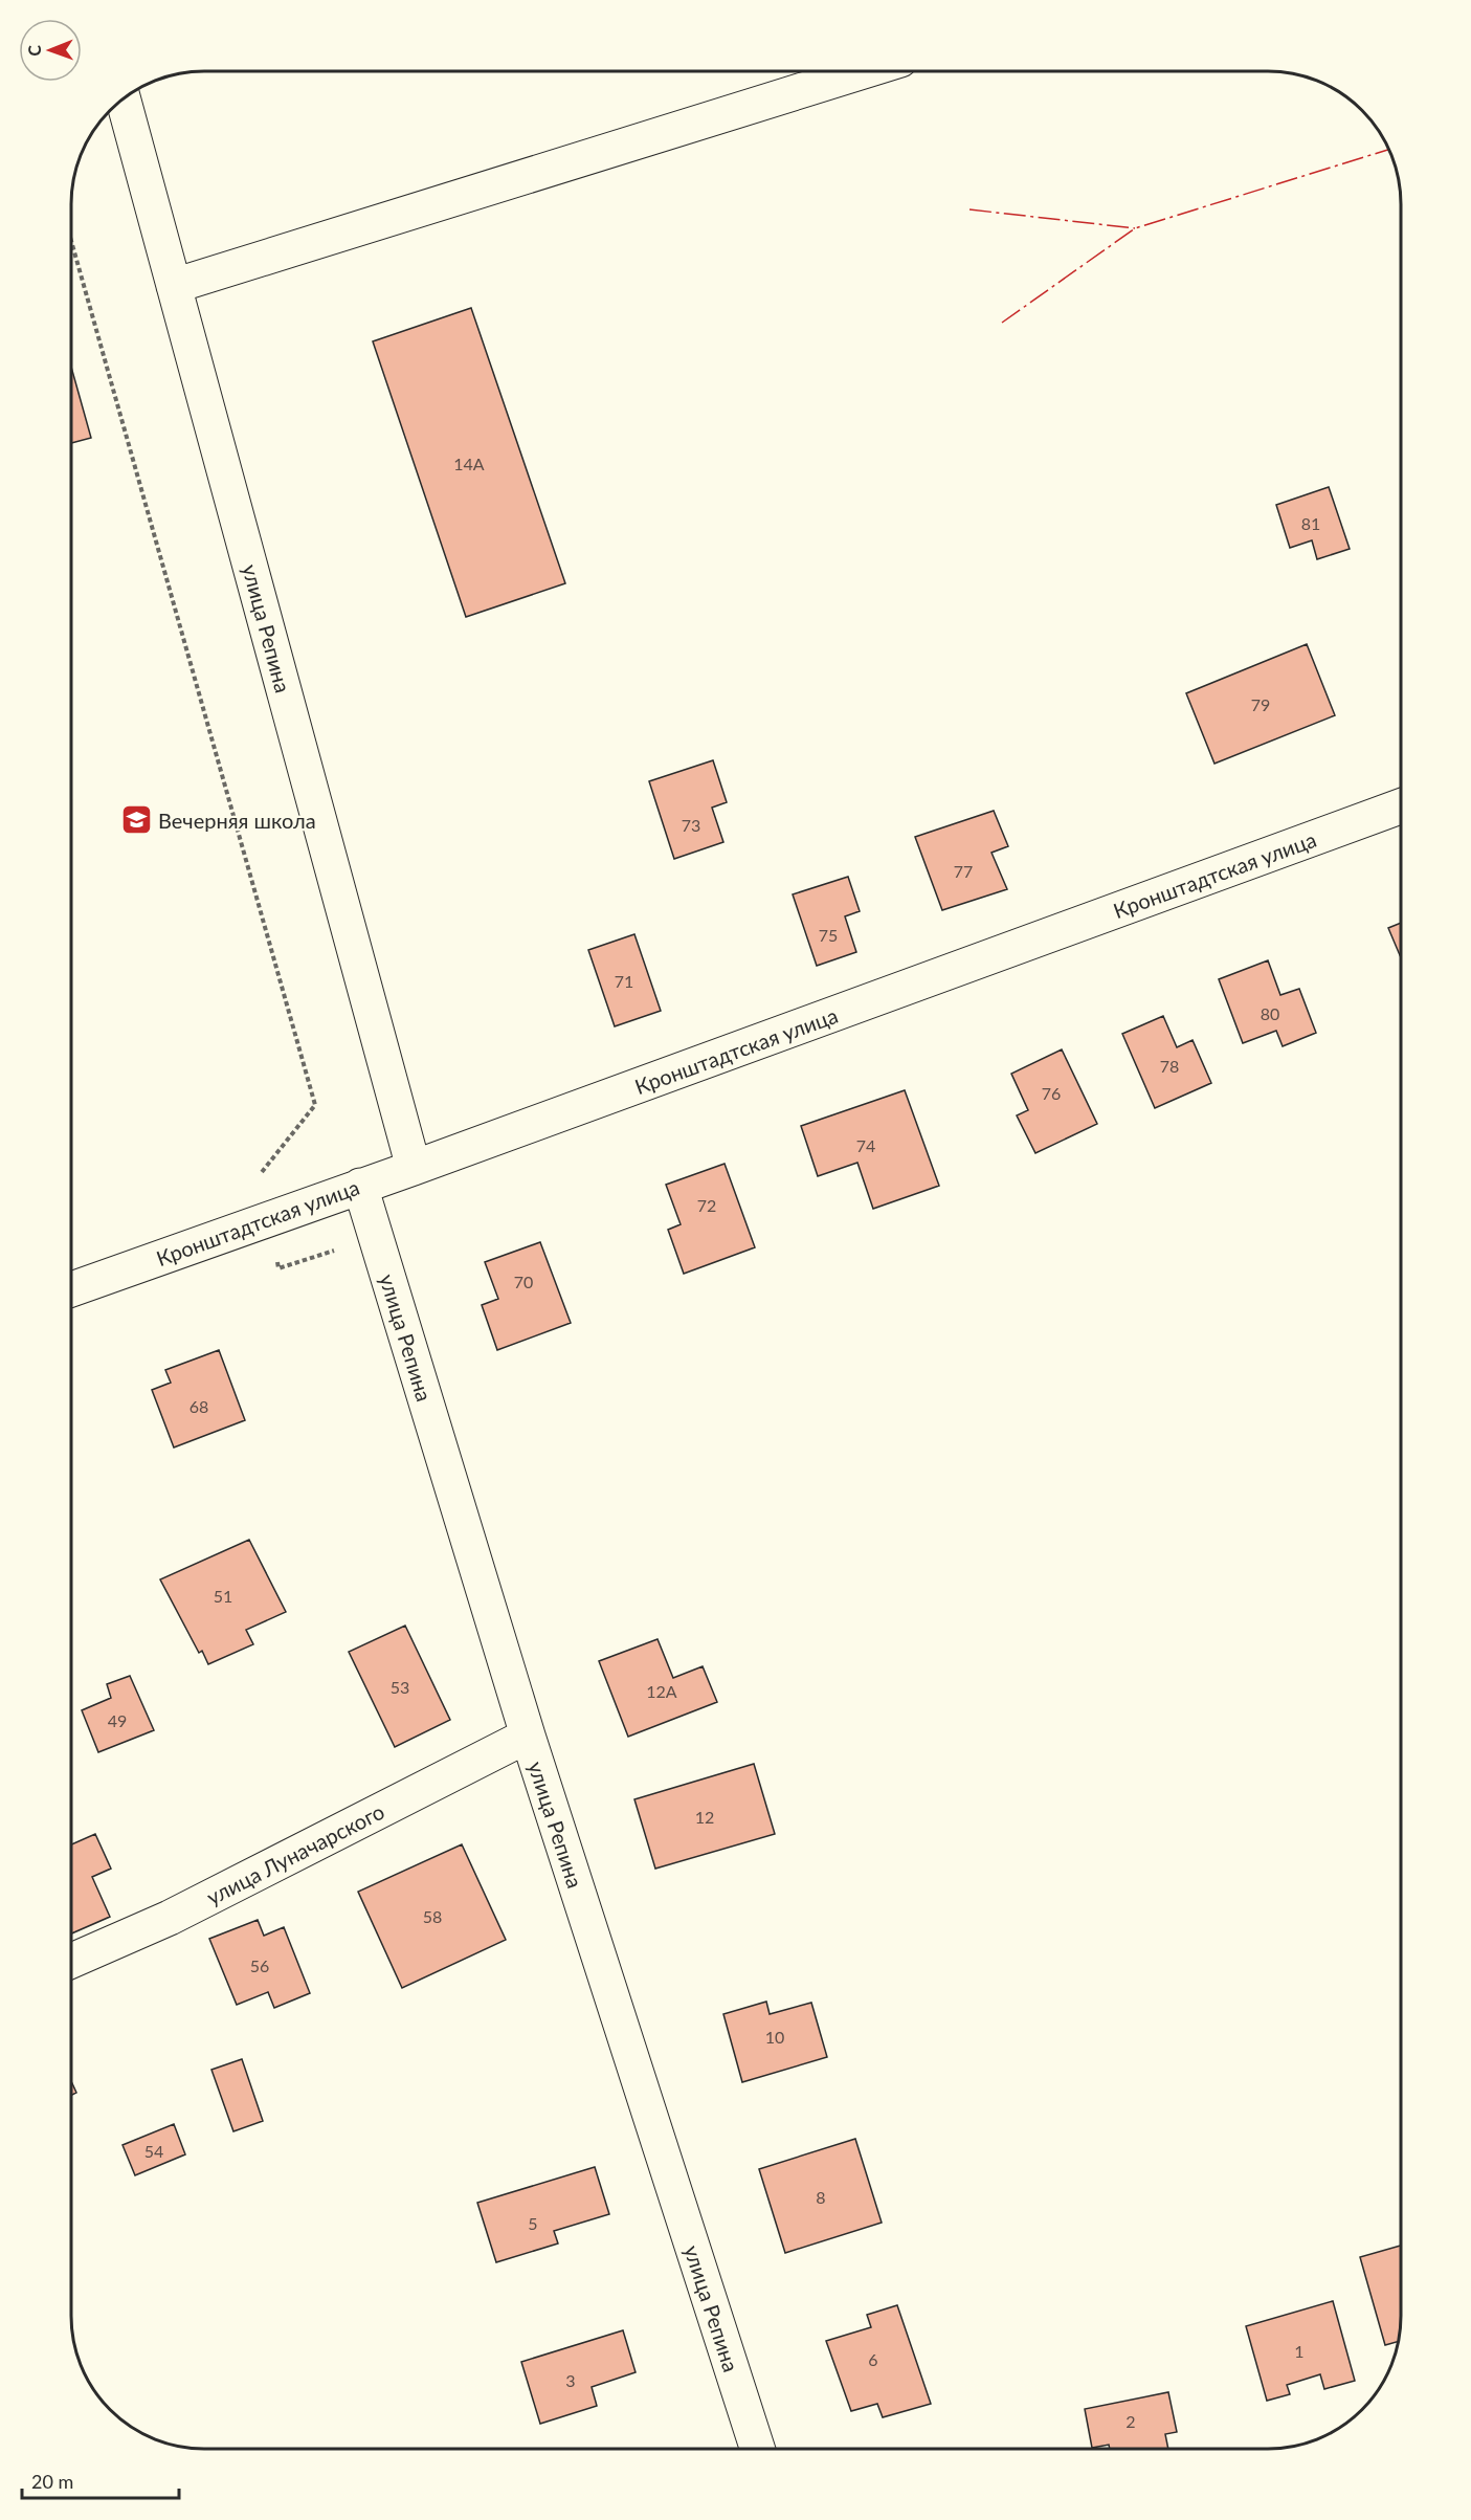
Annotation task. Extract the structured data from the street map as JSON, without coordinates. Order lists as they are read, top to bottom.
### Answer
{
  "streets": {
    "street": ["улица Репина", "Кронштадтская улица", "улица Луначарского"]
  },
  "crossings": [
    ["улица Репина", "Кронштадтская улица"],
    ["улица Репина", "улица Луначарского"]
  ],
  "places": {
    "school or university": ["Вечерняя школа"]
  },
  "house_numbers": [
    "14А",
    "81",
    "79",
    "73",
    "77",
    "75",
    "71",
    "80",
    "78",
    "76",
    "74",
    "72",
    "70",
    "68",
    "51",
    "53",
    "12А",
    "49",
    "12",
    "58",
    "56",
    "10",
    "54",
    "8",
    "5",
    "1",
    "6",
    "3",
    "2"
  ],
  "scale_bar": "20 m",
  "north": "left"
}
